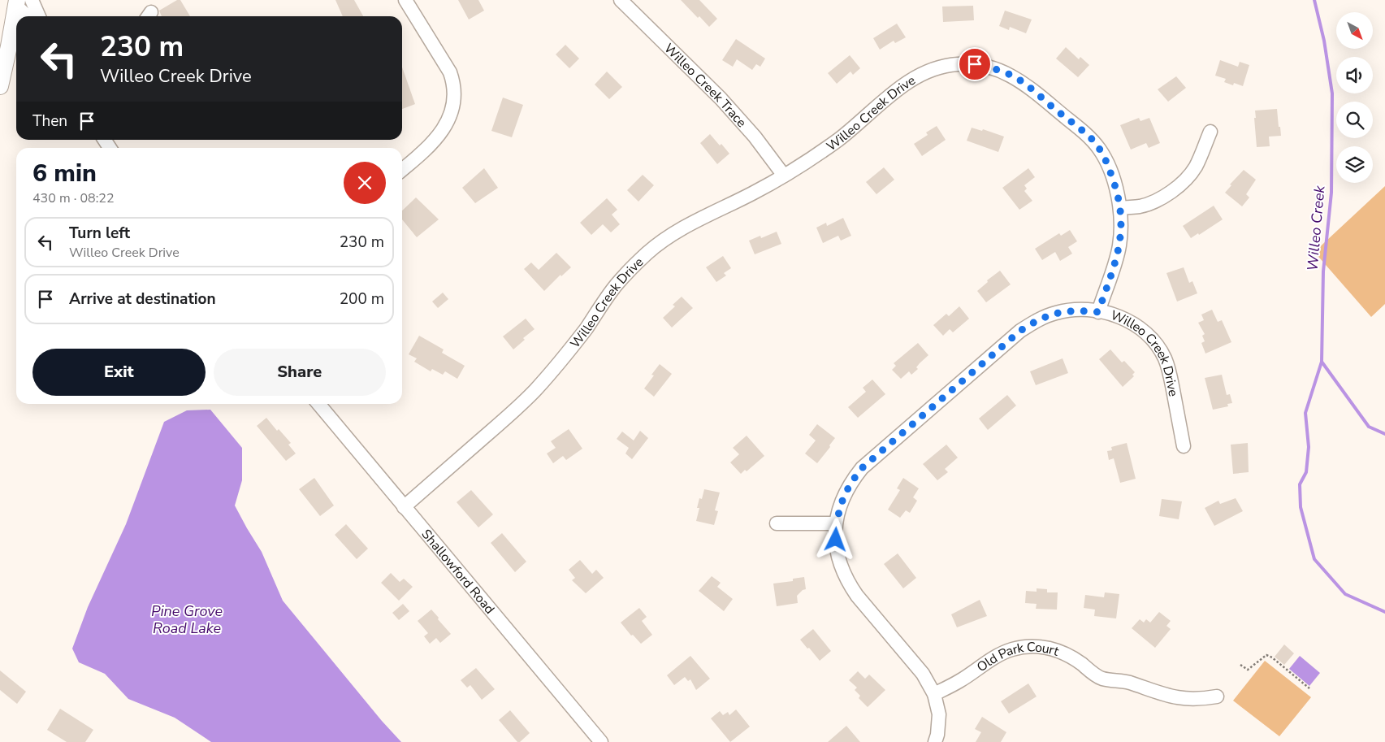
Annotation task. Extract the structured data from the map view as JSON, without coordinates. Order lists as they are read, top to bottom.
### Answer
{
  "streets": {
    "street": [
      "Willeo Creek Trace",
      "Willeo Creek Drive",
      "Shallowford Road",
      "Old Park Court"
    ]
  },
  "crossings": [
    ["Willeo Creek Trace", "Willeo Creek Drive"],
    ["Willeo Creek Drive", "Shallowford Road"]
  ],
  "water": ["Willeo Creek", "Pine Grove Road Lake"],
  "north": "bottom right",
  "page": {
    "turn": ["230 m", "Willeo Creek Drive"],
    "then": "Then",
    "heading": ["6 min", "430 m · 08:22"],
    "list": [
      {
        "name": "Turn left",
        "note": "Willeo Creek Drive",
        "value": "230 m"
      },
      {
        "name": "Arrive at destination",
        "value": "200 m"
      }
    ],
    "buttons": ["Exit", "Share"]
  }
}
